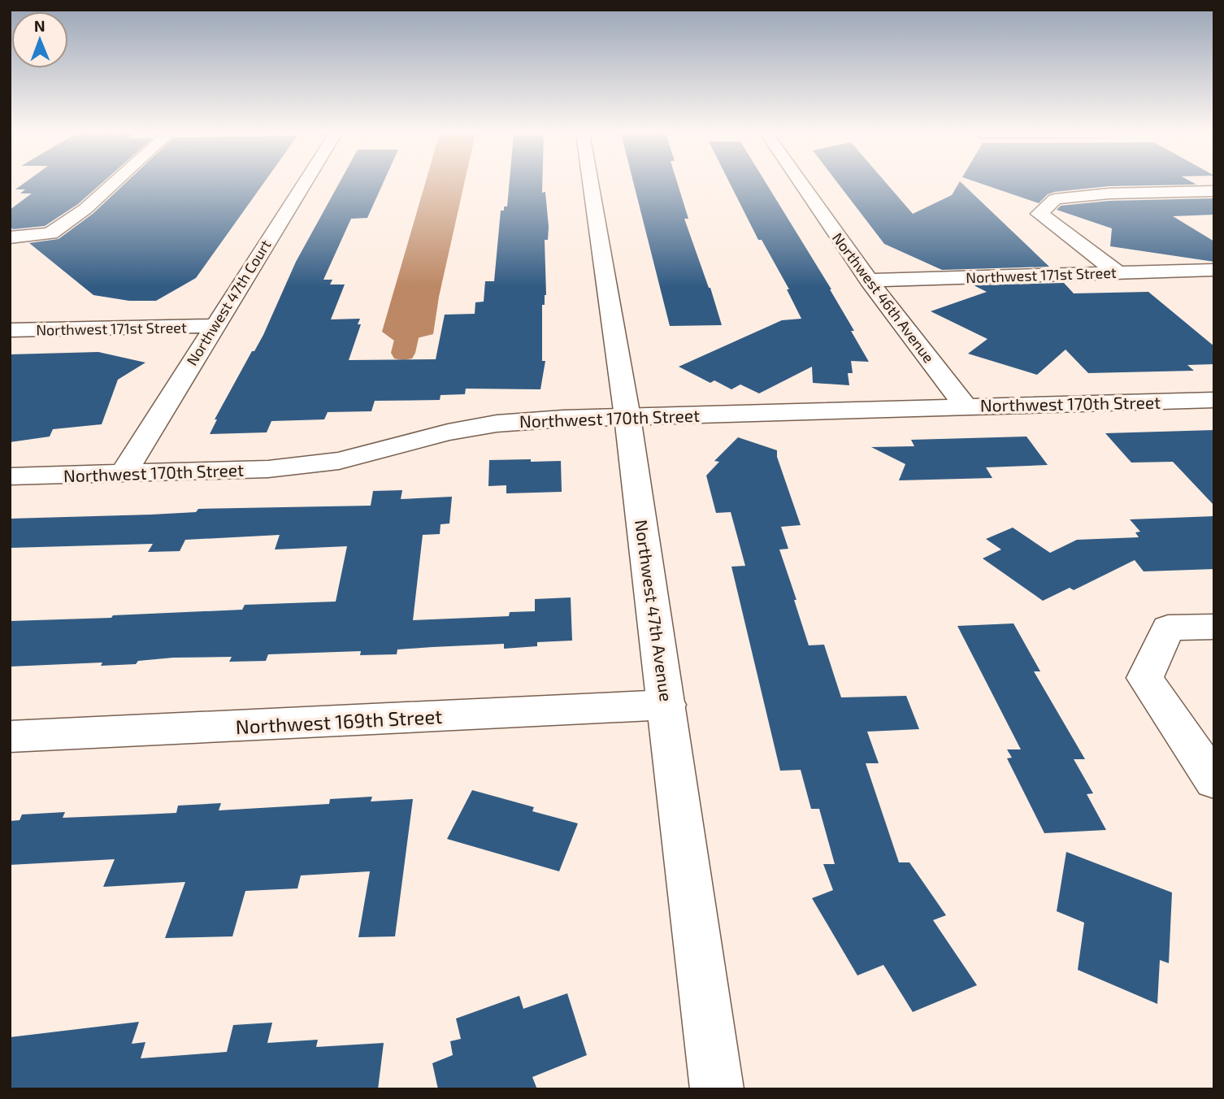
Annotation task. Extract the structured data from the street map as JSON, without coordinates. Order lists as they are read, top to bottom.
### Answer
{
  "streets": {
    "street": [
      "Northwest 171st Street",
      "Northwest 46th Avenue",
      "Northwest 47th Court",
      "Northwest 170th Street",
      "Northwest 47th Avenue",
      "Northwest 169th Street"
    ]
  },
  "crossings": [
    ["Northwest 171st Street", "Northwest 46th Avenue"],
    ["Northwest 171st Street", "Northwest 47th Court"],
    ["Northwest 46th Avenue", "Northwest 170th Street"],
    ["Northwest 47th Court", "Northwest 170th Street"],
    ["Northwest 170th Street", "Northwest 47th Avenue"],
    ["Northwest 47th Avenue", "Northwest 169th Street"]
  ],
  "north": "top"
}
